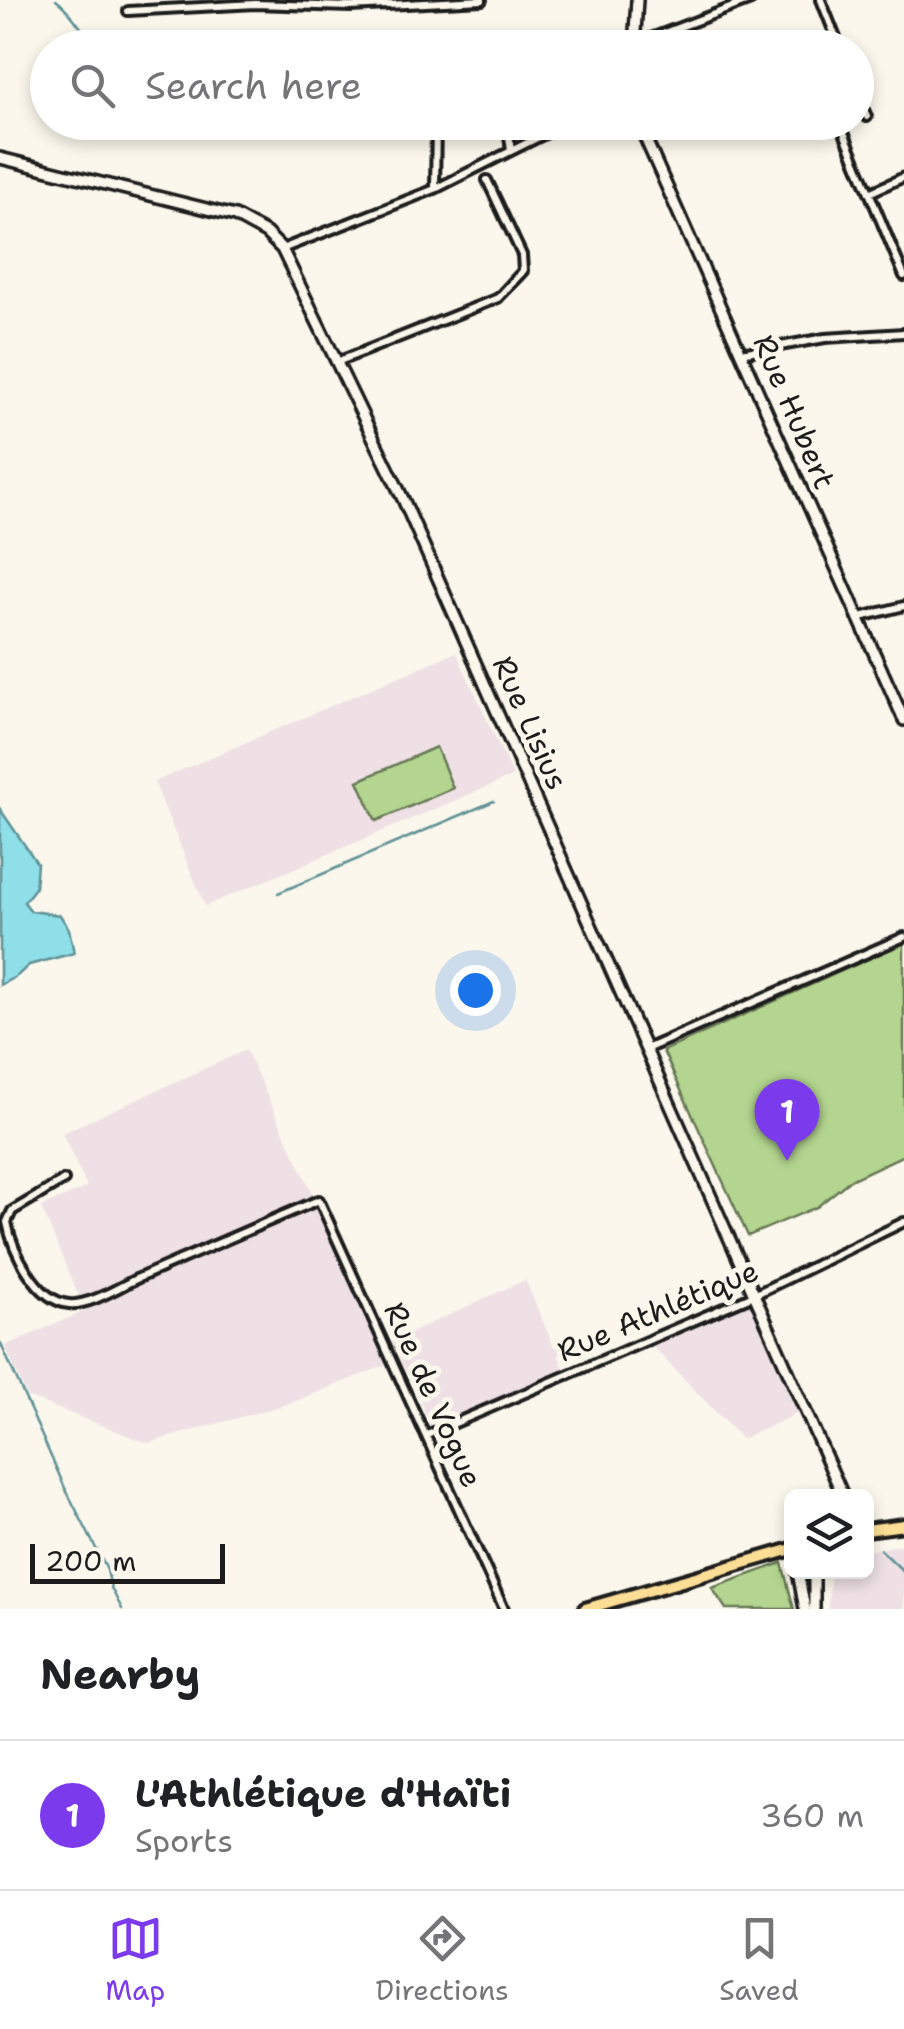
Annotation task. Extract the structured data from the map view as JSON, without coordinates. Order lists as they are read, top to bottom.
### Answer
{
  "streets": {
    "street": [
      "Rue Hubert",
      "Rue Lisius",
      "Rue Athlétique",
      "Rue de Vogue"
    ]
  },
  "crossings": [
    ["Rue Lisius", "Rue Athlétique"],
    ["Rue Athlétique", "Rue de Vogue"]
  ],
  "scale_bar": "200 m",
  "page": {
    "search": "Search here",
    "pins": "1",
    "scale": "200 m",
    "heading": "Nearby",
    "list": [
      {
        "mark": "1",
        "name": "L'Athlétique d'Haïti",
        "note": "Sports",
        "value": "360 m"
      }
    ],
    "nav": ["Map", "Directions", "Saved"]
  }
}
